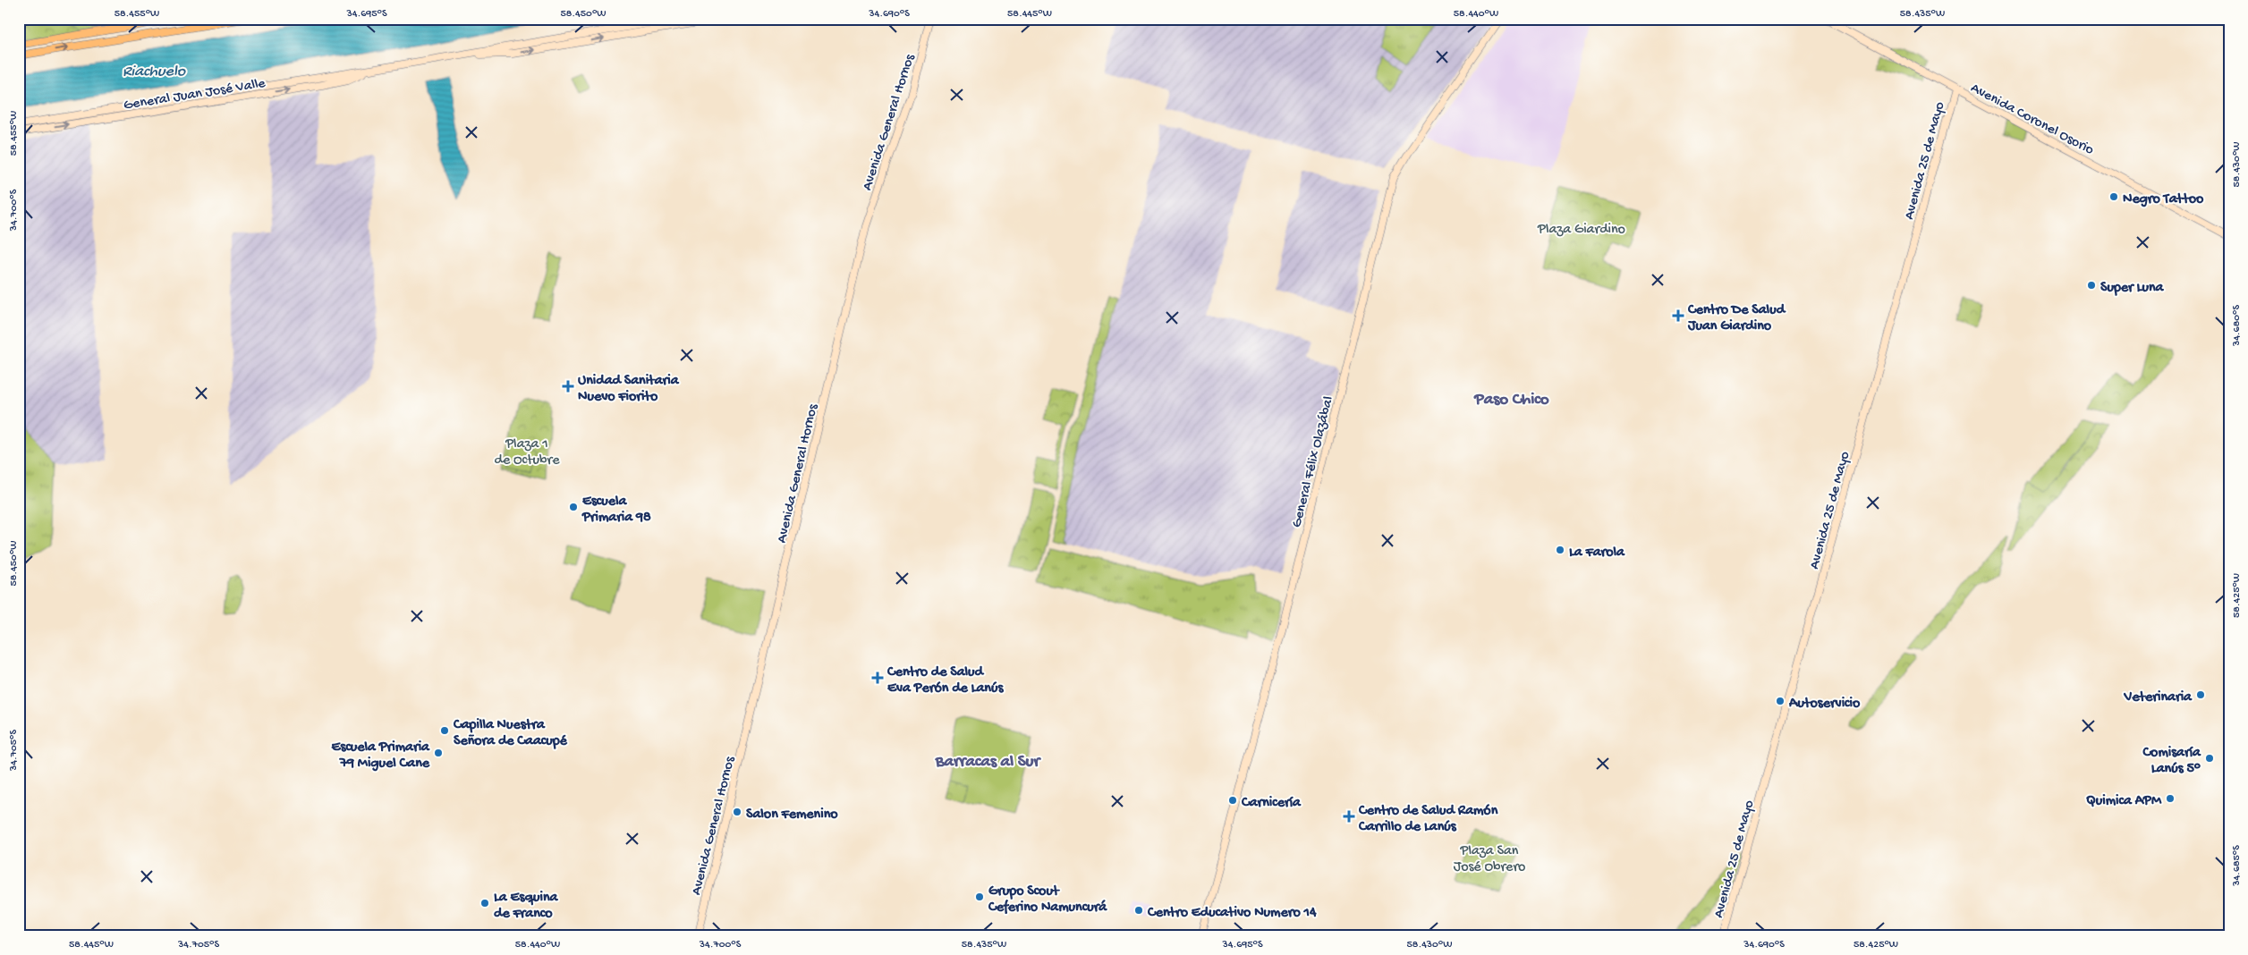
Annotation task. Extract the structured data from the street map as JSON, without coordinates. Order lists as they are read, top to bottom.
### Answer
{
  "streets": {
    "main road": [
      "General Juan José Valle",
      "Avenida Coronel Osorio",
      "Avenida General Hornos",
      "Avenida 25 de Mayo",
      "General Félix Olazábal"
    ]
  },
  "crossings": [
    ["Avenida Coronel Osorio", "Avenida 25 de Mayo"]
  ],
  "districts": ["Paso Chico", "Barracas al Sur"],
  "water": ["Riachuelo"],
  "parks": ["Plaza Giardino", "Plaza 1 de Octubre", "Plaza San José Obrero"],
  "places": {
    "other": [
      "Negro Tattoo",
      "Super Luna",
      "Escuela Primaria 98",
      "La Farola",
      "Veterinaria",
      "Autoservicio",
      "Capilla Nuestra Señora de Caacupé",
      "Escuela Primaria 79 Miguel Cane",
      "Comisaría Lanús 5°",
      "Quimica APM",
      "Carnicería",
      "Salon Femenino",
      "Grupo Scout Ceferino Namuncurá",
      "La Esquina de Franco",
      "Centro Educativo Numero 14"
    ],
    "health": [
      "Centro De Salud Juan Giardino",
      "Unidad Sanitaria Nuevo Fiorito",
      "Centro de Salud Eva Perón de Lanús",
      "Centro de Salud Ramón Carrillo de Lanús"
    ]
  },
  "coordinates": [
    "58.455°W",
    "34.695°S",
    "58.450°W",
    "34.690°S",
    "58.445°W",
    "58.440°W",
    "58.435°W",
    "58.430°W",
    "34.700°S",
    "34.680°S",
    "58.425°W",
    "34.705°S",
    "34.685°S"
  ]
}
